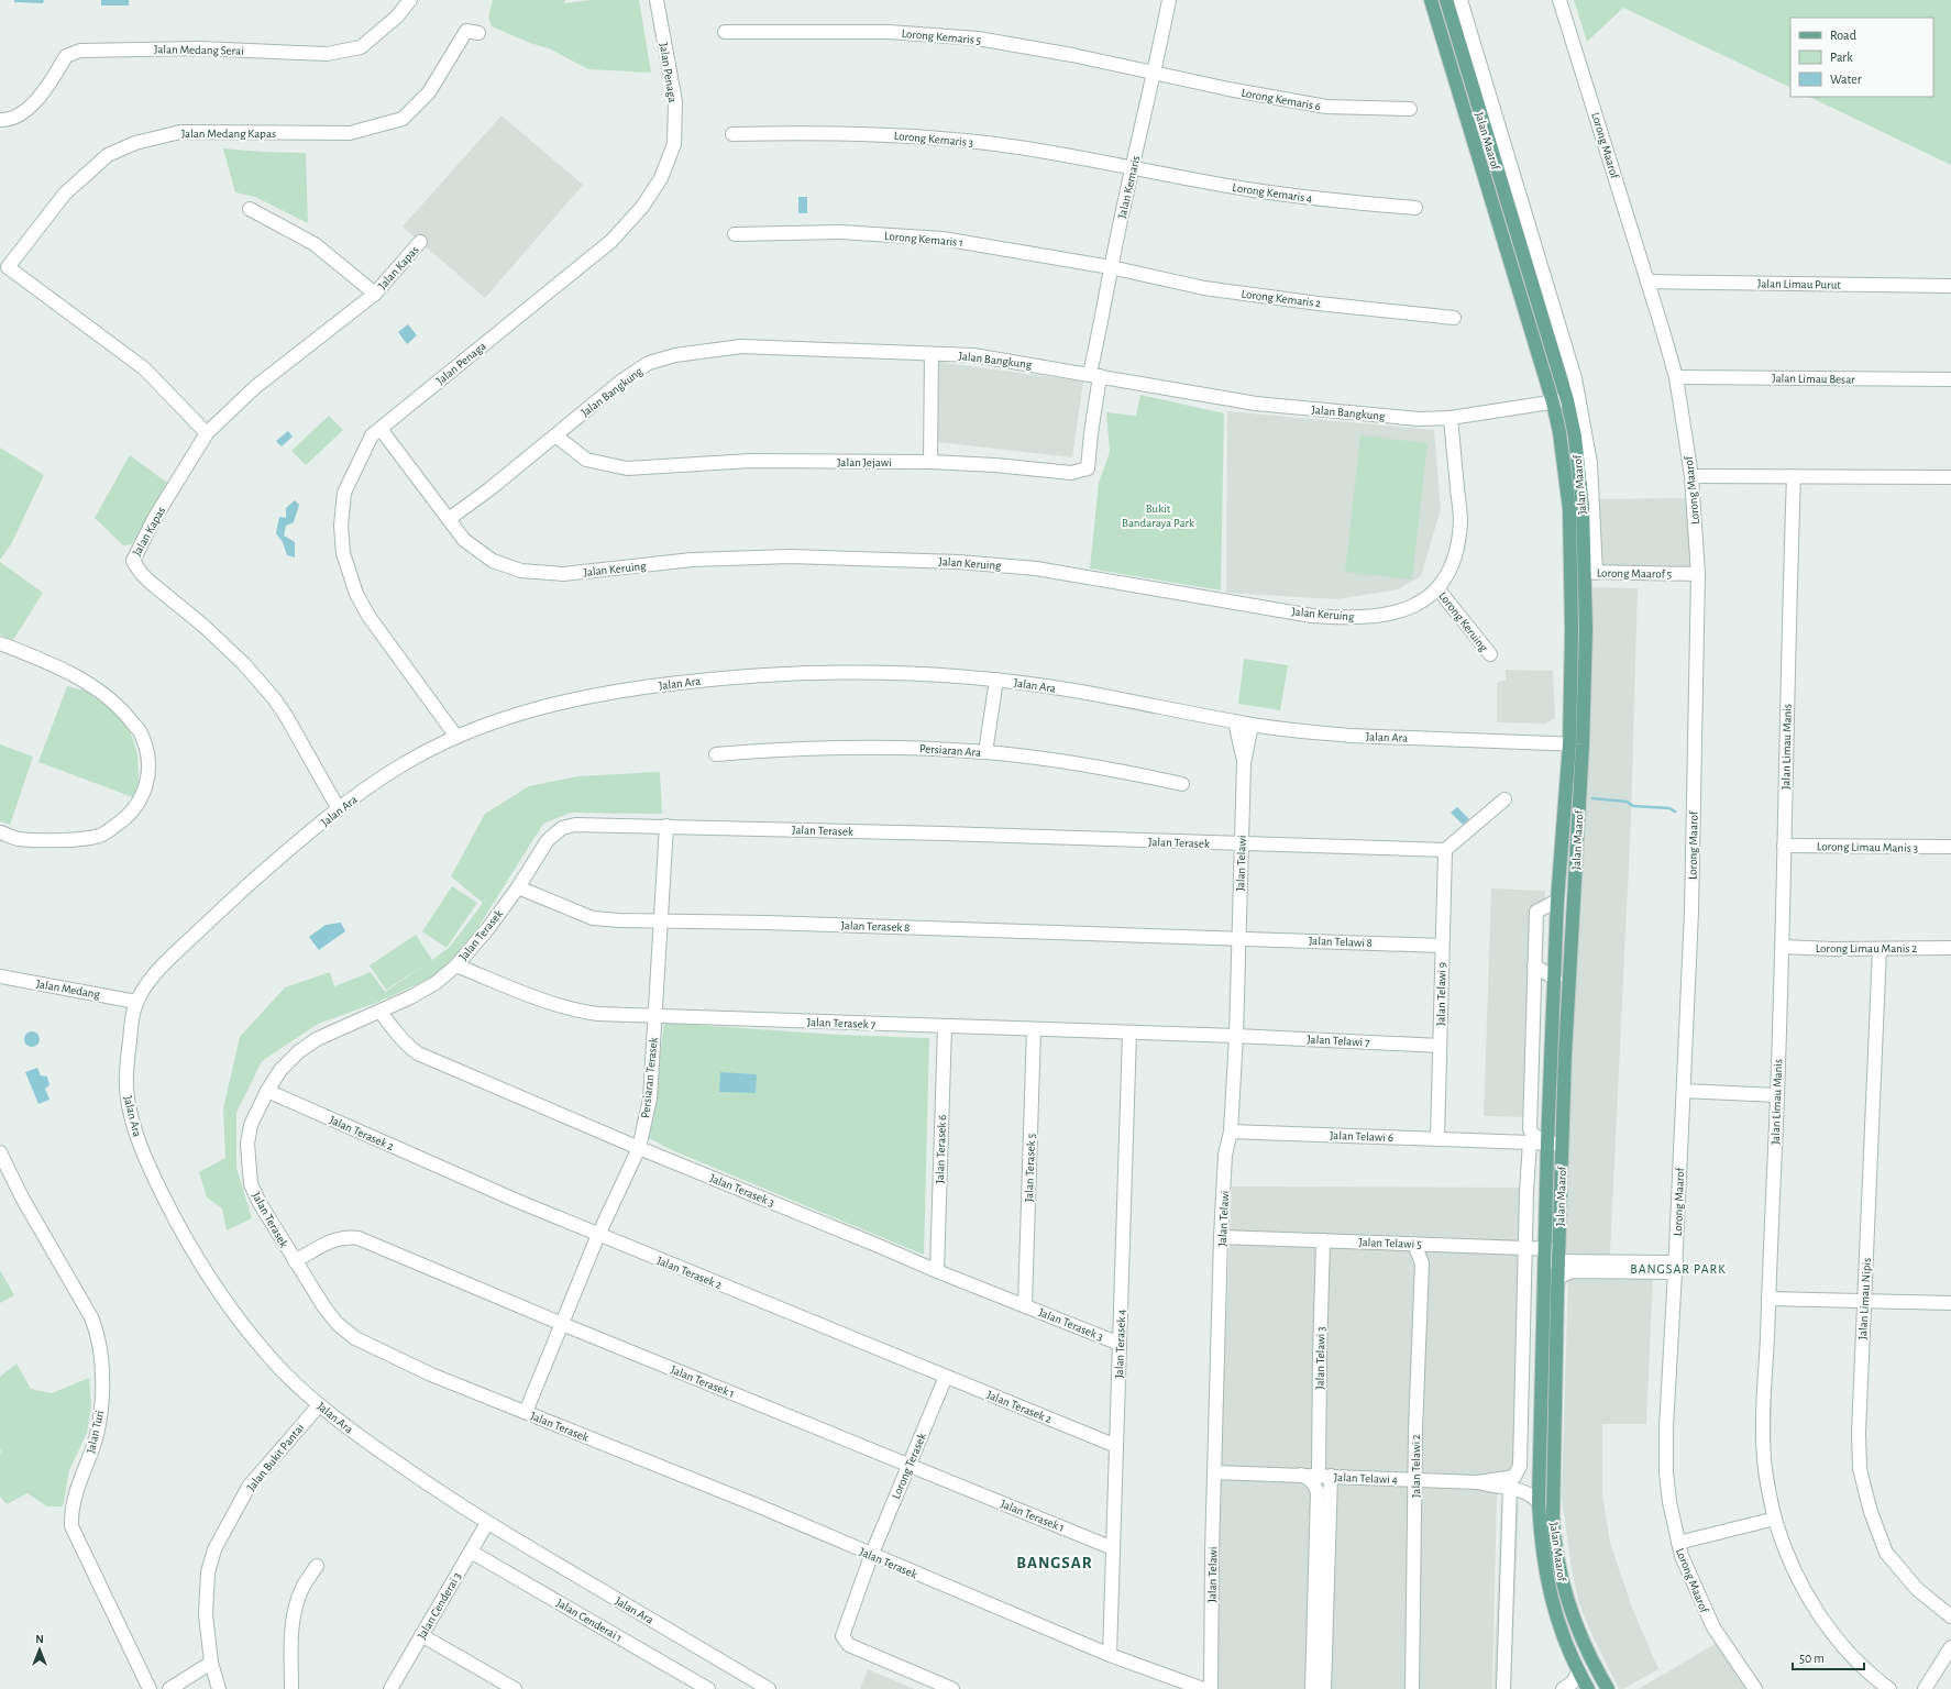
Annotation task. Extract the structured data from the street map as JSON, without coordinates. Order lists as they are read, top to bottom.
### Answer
{
  "streets": {
    "main road": ["Jalan Maarof"],
    "street": [
      "Lorong Kemaris 5",
      "Jalan Medang Serai",
      "Jalan Penaga",
      "Lorong Kemaris 6",
      "Jalan Medang Kapas",
      "Lorong Kemaris 3",
      "Lorong Maarof",
      "Jalan Kemaris",
      "Lorong Kemaris 4",
      "Lorong Kemaris 1",
      "Jalan Kapas",
      "Jalan Limau Purut",
      "Lorong Kemaris 2",
      "Jalan Bangkung",
      "Jalan Limau Besar",
      "Jalan Jejawi",
      "Jalan Keruing",
      "Lorong Maarof 5",
      "Lorong Keruing",
      "Jalan Ara",
      "Jalan Limau Manis",
      "Persiaran Ara",
      "Jalan Terasek",
      "Lorong Limau Manis 3",
      "Jalan Telawi",
      "Jalan Terasek 8",
      "Jalan Telawi 8",
      "Lorong Limau Manis 2",
      "Jalan Medang",
      "Jalan Telawi 9",
      "Jalan Terasek 7",
      "Jalan Telawi 7",
      "Persiaran Terasek",
      "Jalan Terasek 2",
      "Jalan Telawi 6",
      "Jalan Terasek 6",
      "Jalan Terasek 5",
      "Jalan Terasek 3",
      "Jalan Telawi 5",
      "Jalan Limau Nipis",
      "Jalan Terasek 4",
      "Jalan Telawi 3",
      "Jalan Terasek 1",
      "Jalan Turi",
      "Jalan Bukit Pantai",
      "Lorong Terasek",
      "Jalan Telawi 2",
      "Jalan Telawi 4",
      "Jalan Cenderai 3",
      "Jalan Cenderai 1"
    ]
  },
  "crossings": [
    ["Lorong Kemaris 5", "Lorong Kemaris 6"],
    ["Lorong Kemaris 5", "Jalan Kemaris"],
    ["Jalan Penaga", "Jalan Keruing"],
    ["Jalan Penaga", "Jalan Ara"],
    ["Lorong Kemaris 6", "Jalan Kemaris"],
    ["Jalan Medang Kapas", "Jalan Kapas"],
    ["Lorong Kemaris 3", "Jalan Kemaris"],
    ["Lorong Kemaris 3", "Lorong Kemaris 4"],
    ["Jalan Maarof", "Jalan Bangkung"],
    ["Jalan Maarof", "Lorong Maarof 5"],
    ["Jalan Maarof", "Jalan Ara"],
    ["Jalan Maarof", "Jalan Telawi 5"],
    ["Jalan Maarof", "Jalan Telawi 4"],
    ["Lorong Maarof", "Jalan Limau Purut"],
    ["Lorong Maarof", "Jalan Limau Besar"],
    ["Lorong Maarof", "Lorong Maarof 5"],
    ["Jalan Kemaris", "Lorong Kemaris 4"],
    ["Jalan Kemaris", "Lorong Kemaris 1"],
    ["Jalan Kemaris", "Lorong Kemaris 2"],
    ["Jalan Kemaris", "Jalan Bangkung"],
    ["Jalan Kemaris", "Jalan Jejawi"],
    ["Lorong Kemaris 1", "Lorong Kemaris 2"],
    ["Jalan Kapas", "Jalan Ara"],
    ["Jalan Bangkung", "Jalan Jejawi"],
    ["Jalan Bangkung", "Jalan Keruing"],
    ["Jalan Keruing", "Lorong Keruing"],
    ["Jalan Ara", "Jalan Telawi"],
    ["Jalan Ara", "Jalan Medang"],
    ["Jalan Ara", "Jalan Bukit Pantai"],
    ["Jalan Ara", "Jalan Cenderai 3"],
    ["Jalan Limau Manis", "Lorong Limau Manis 3"],
    ["Jalan Limau Manis", "Lorong Limau Manis 2"],
    ["Jalan Terasek", "Jalan Telawi"],
    ["Jalan Terasek", "Jalan Terasek 8"],
    ["Jalan Terasek", "Jalan Terasek 7"],
    ["Jalan Terasek", "Persiaran Terasek"],
    ["Jalan Terasek", "Jalan Terasek 2"],
    ["Jalan Terasek", "Jalan Terasek 3"],
    ["Jalan Terasek", "Jalan Terasek 4"],
    ["Jalan Terasek", "Jalan Terasek 1"],
    ["Jalan Terasek", "Lorong Terasek"],
    ["Jalan Telawi", "Jalan Terasek 8"],
    ["Jalan Telawi", "Jalan Telawi 8"],
    ["Jalan Telawi", "Jalan Terasek 7"],
    ["Jalan Telawi", "Jalan Telawi 7"],
    ["Jalan Telawi", "Jalan Telawi 6"],
    ["Jalan Telawi", "Jalan Telawi 5"],
    ["Jalan Telawi", "Jalan Telawi 4"],
    ["Jalan Terasek 8", "Jalan Telawi 8"],
    ["Jalan Terasek 8", "Persiaran Terasek"],
    ["Jalan Telawi 8", "Jalan Telawi 9"],
    ["Lorong Limau Manis 2", "Jalan Limau Nipis"],
    ["Jalan Telawi 9", "Jalan Telawi 7"],
    ["Jalan Telawi 9", "Jalan Telawi 6"],
    ["Jalan Terasek 7", "Jalan Telawi 7"],
    ["Jalan Terasek 7", "Persiaran Terasek"],
    ["Jalan Terasek 7", "Jalan Terasek 6"],
    ["Jalan Terasek 7", "Jalan Terasek 5"],
    ["Jalan Terasek 7", "Jalan Terasek 4"],
    ["Persiaran Terasek", "Jalan Terasek 2"],
    ["Persiaran Terasek", "Jalan Terasek 3"],
    ["Persiaran Terasek", "Jalan Terasek 1"],
    ["Jalan Terasek 2", "Jalan Terasek 4"],
    ["Jalan Terasek 2", "Lorong Terasek"],
    ["Jalan Terasek 6", "Jalan Terasek 3"],
    ["Jalan Terasek 5", "Jalan Terasek 3"],
    ["Jalan Terasek 3", "Jalan Terasek 4"],
    ["Jalan Telawi 5", "Jalan Telawi 3"],
    ["Jalan Telawi 5", "Jalan Telawi 2"],
    ["Jalan Terasek 4", "Jalan Terasek 1"],
    ["Jalan Telawi 3", "Jalan Telawi 4"],
    ["Jalan Terasek 1", "Lorong Terasek"],
    ["Jalan Telawi 2", "Jalan Telawi 4"],
    ["Jalan Cenderai 3", "Jalan Cenderai 1"]
  ],
  "districts": ["BANGSAR PARK", "BANGSAR"],
  "parks": ["Bukit Bandaraya Park"],
  "legend": ["Road", "Park", "Water"],
  "scale_bar": "50 m",
  "north": "top"
}
